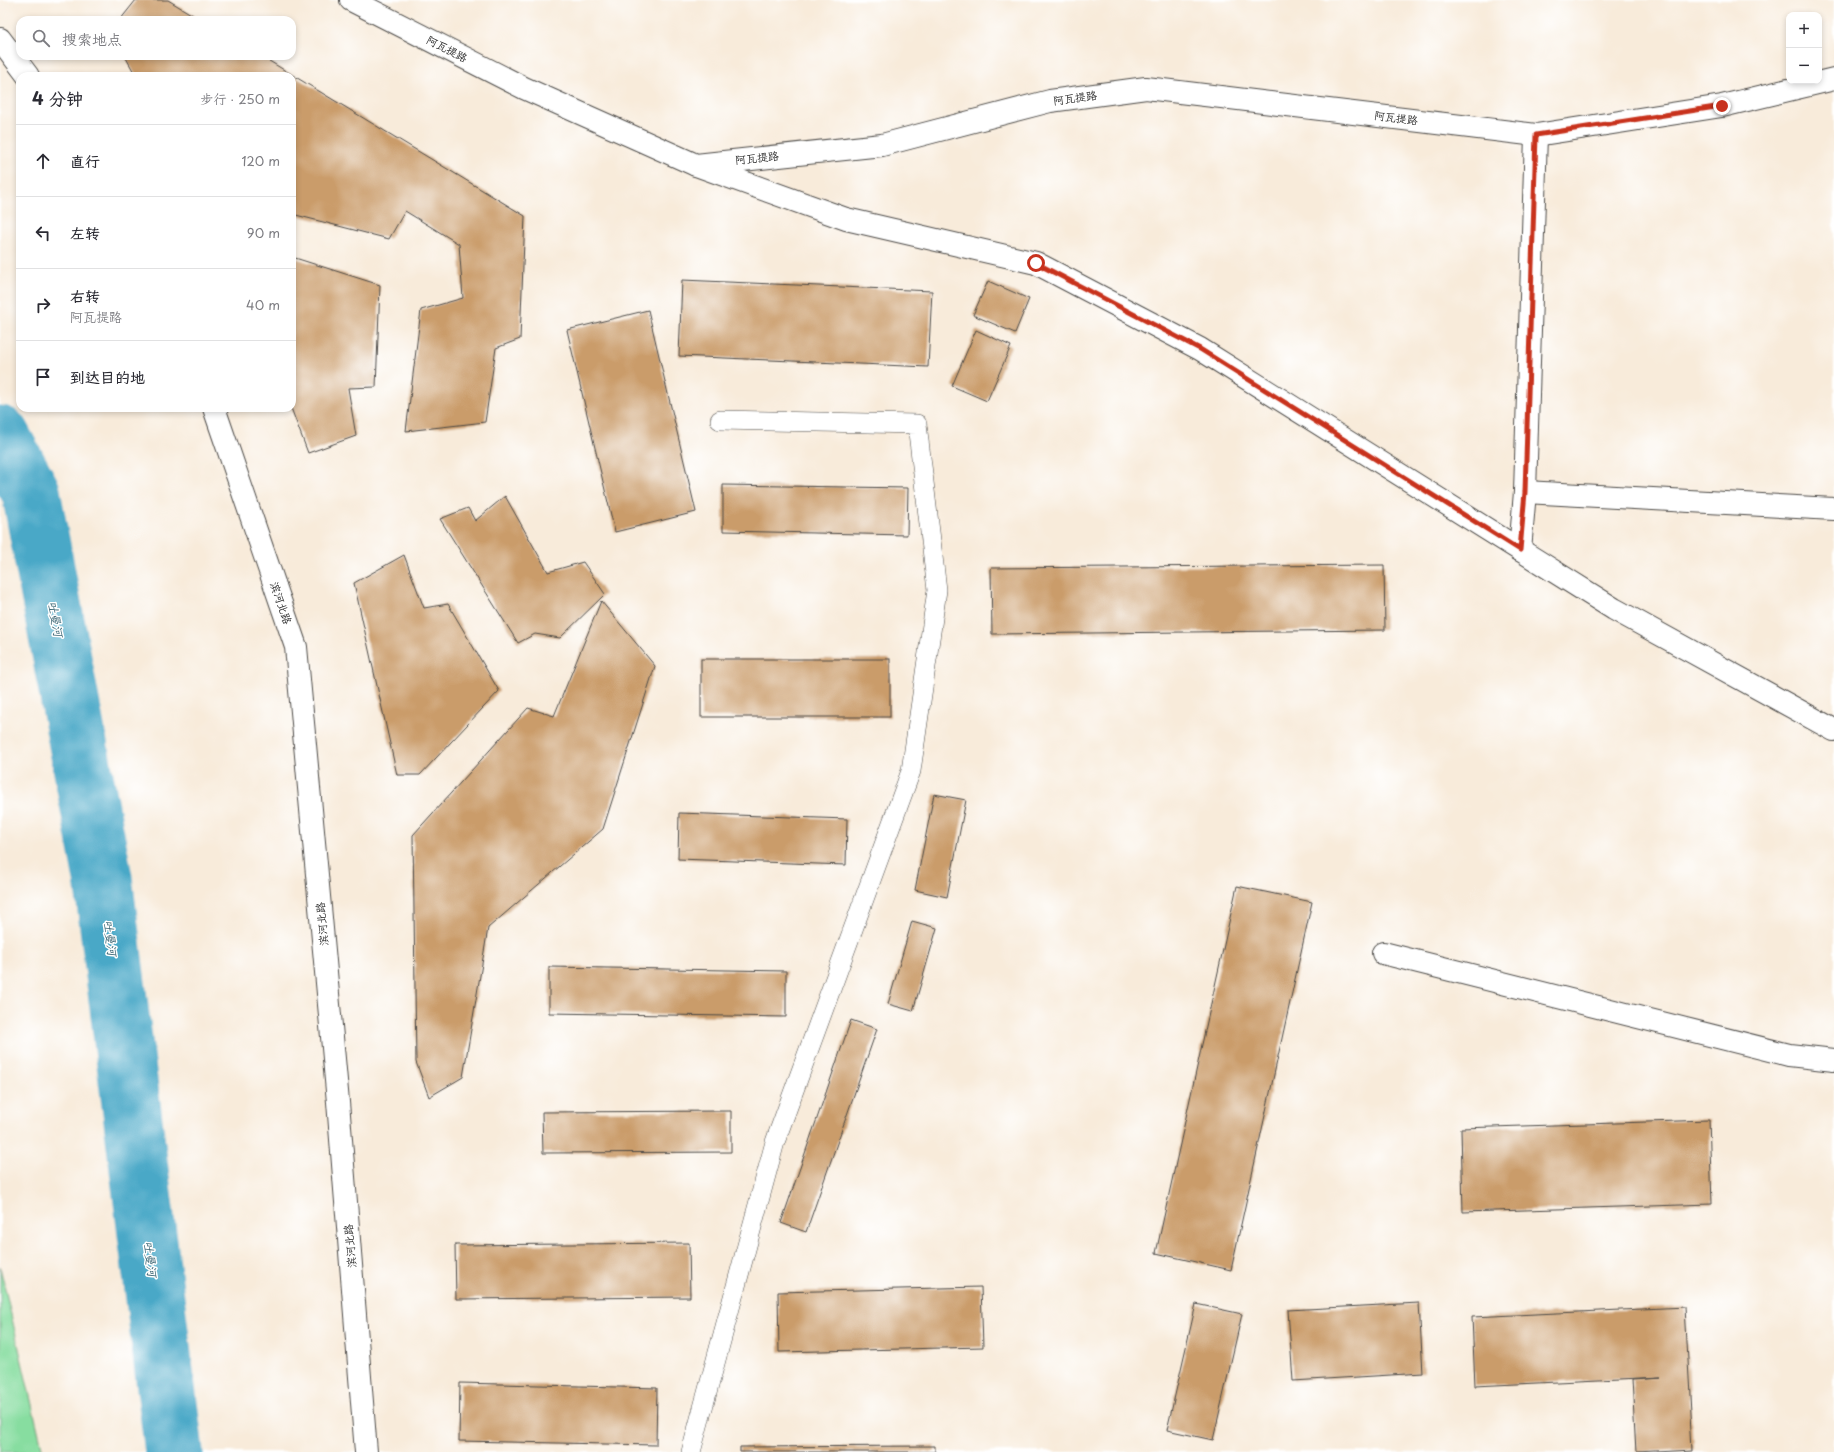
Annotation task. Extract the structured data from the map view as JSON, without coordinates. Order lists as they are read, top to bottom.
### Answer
{
  "streets": {
    "street": ["阿瓦提路", "滨河北路"]
  },
  "water": ["吐曼河"],
  "page": {
    "map_buttons": ["+", "−"],
    "search": "搜索地点",
    "heading": ["4 分钟", "步行 · 250 m"],
    "list": [
      ["直行", "120 m"],
      ["左转", "90 m"],
      ["右转", "阿瓦提路", "40 m"],
      "到达目的地"
    ]
  }
}
